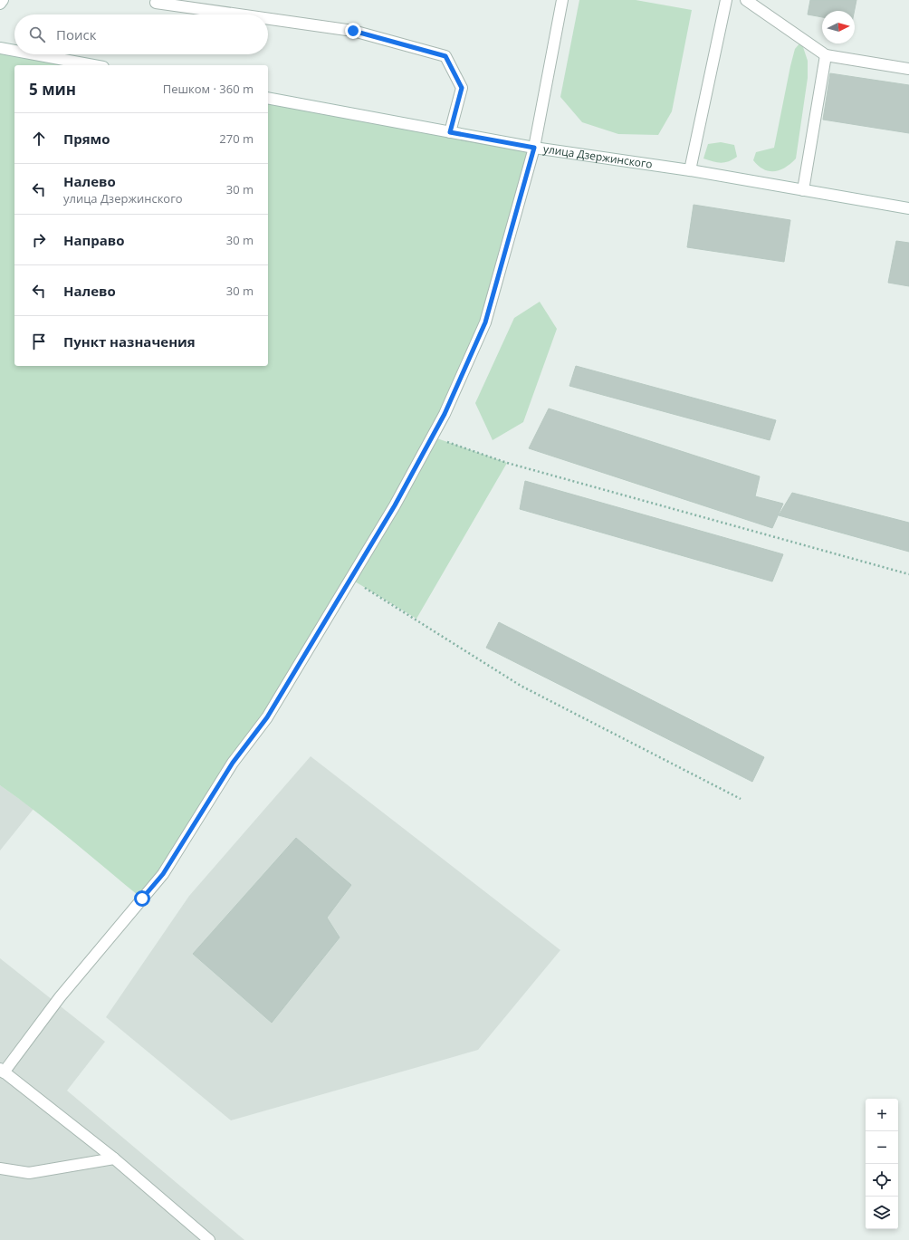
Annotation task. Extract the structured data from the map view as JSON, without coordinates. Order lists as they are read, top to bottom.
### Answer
{
  "streets": {
    "street": ["улица Дзержинского"]
  },
  "north": "right",
  "page": {
    "search": "Поиск",
    "heading": ["5 мин", "Пешком · 360 m"],
    "list": [
      ["Прямо", "270 m"],
      ["Налево", "улица Дзержинского", "30 m"],
      ["Направо", "30 m"],
      ["Налево", "30 m"],
      "Пункт назначения"
    ],
    "map_buttons": ["+", "−"]
  }
}
